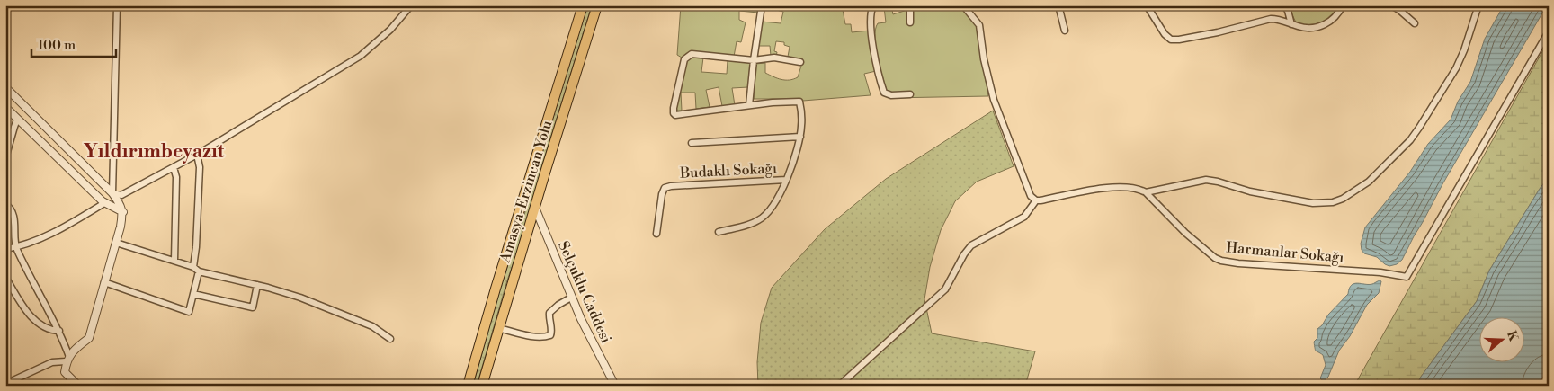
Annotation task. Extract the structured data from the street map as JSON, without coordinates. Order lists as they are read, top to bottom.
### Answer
{
  "streets": {
    "highway": ["Amasya-Erzincan Yolu"],
    "street": ["Budaklı Sokağı", "Harmanlar Sokağı", "Selçuklu Caddesi"]
  },
  "crossings": [
    ["Amasya-Erzincan Yolu", "Selçuklu Caddesi"]
  ],
  "districts": ["Yıldırımbeyazıt"],
  "scale_bar": "100 m",
  "north": "right"
}
